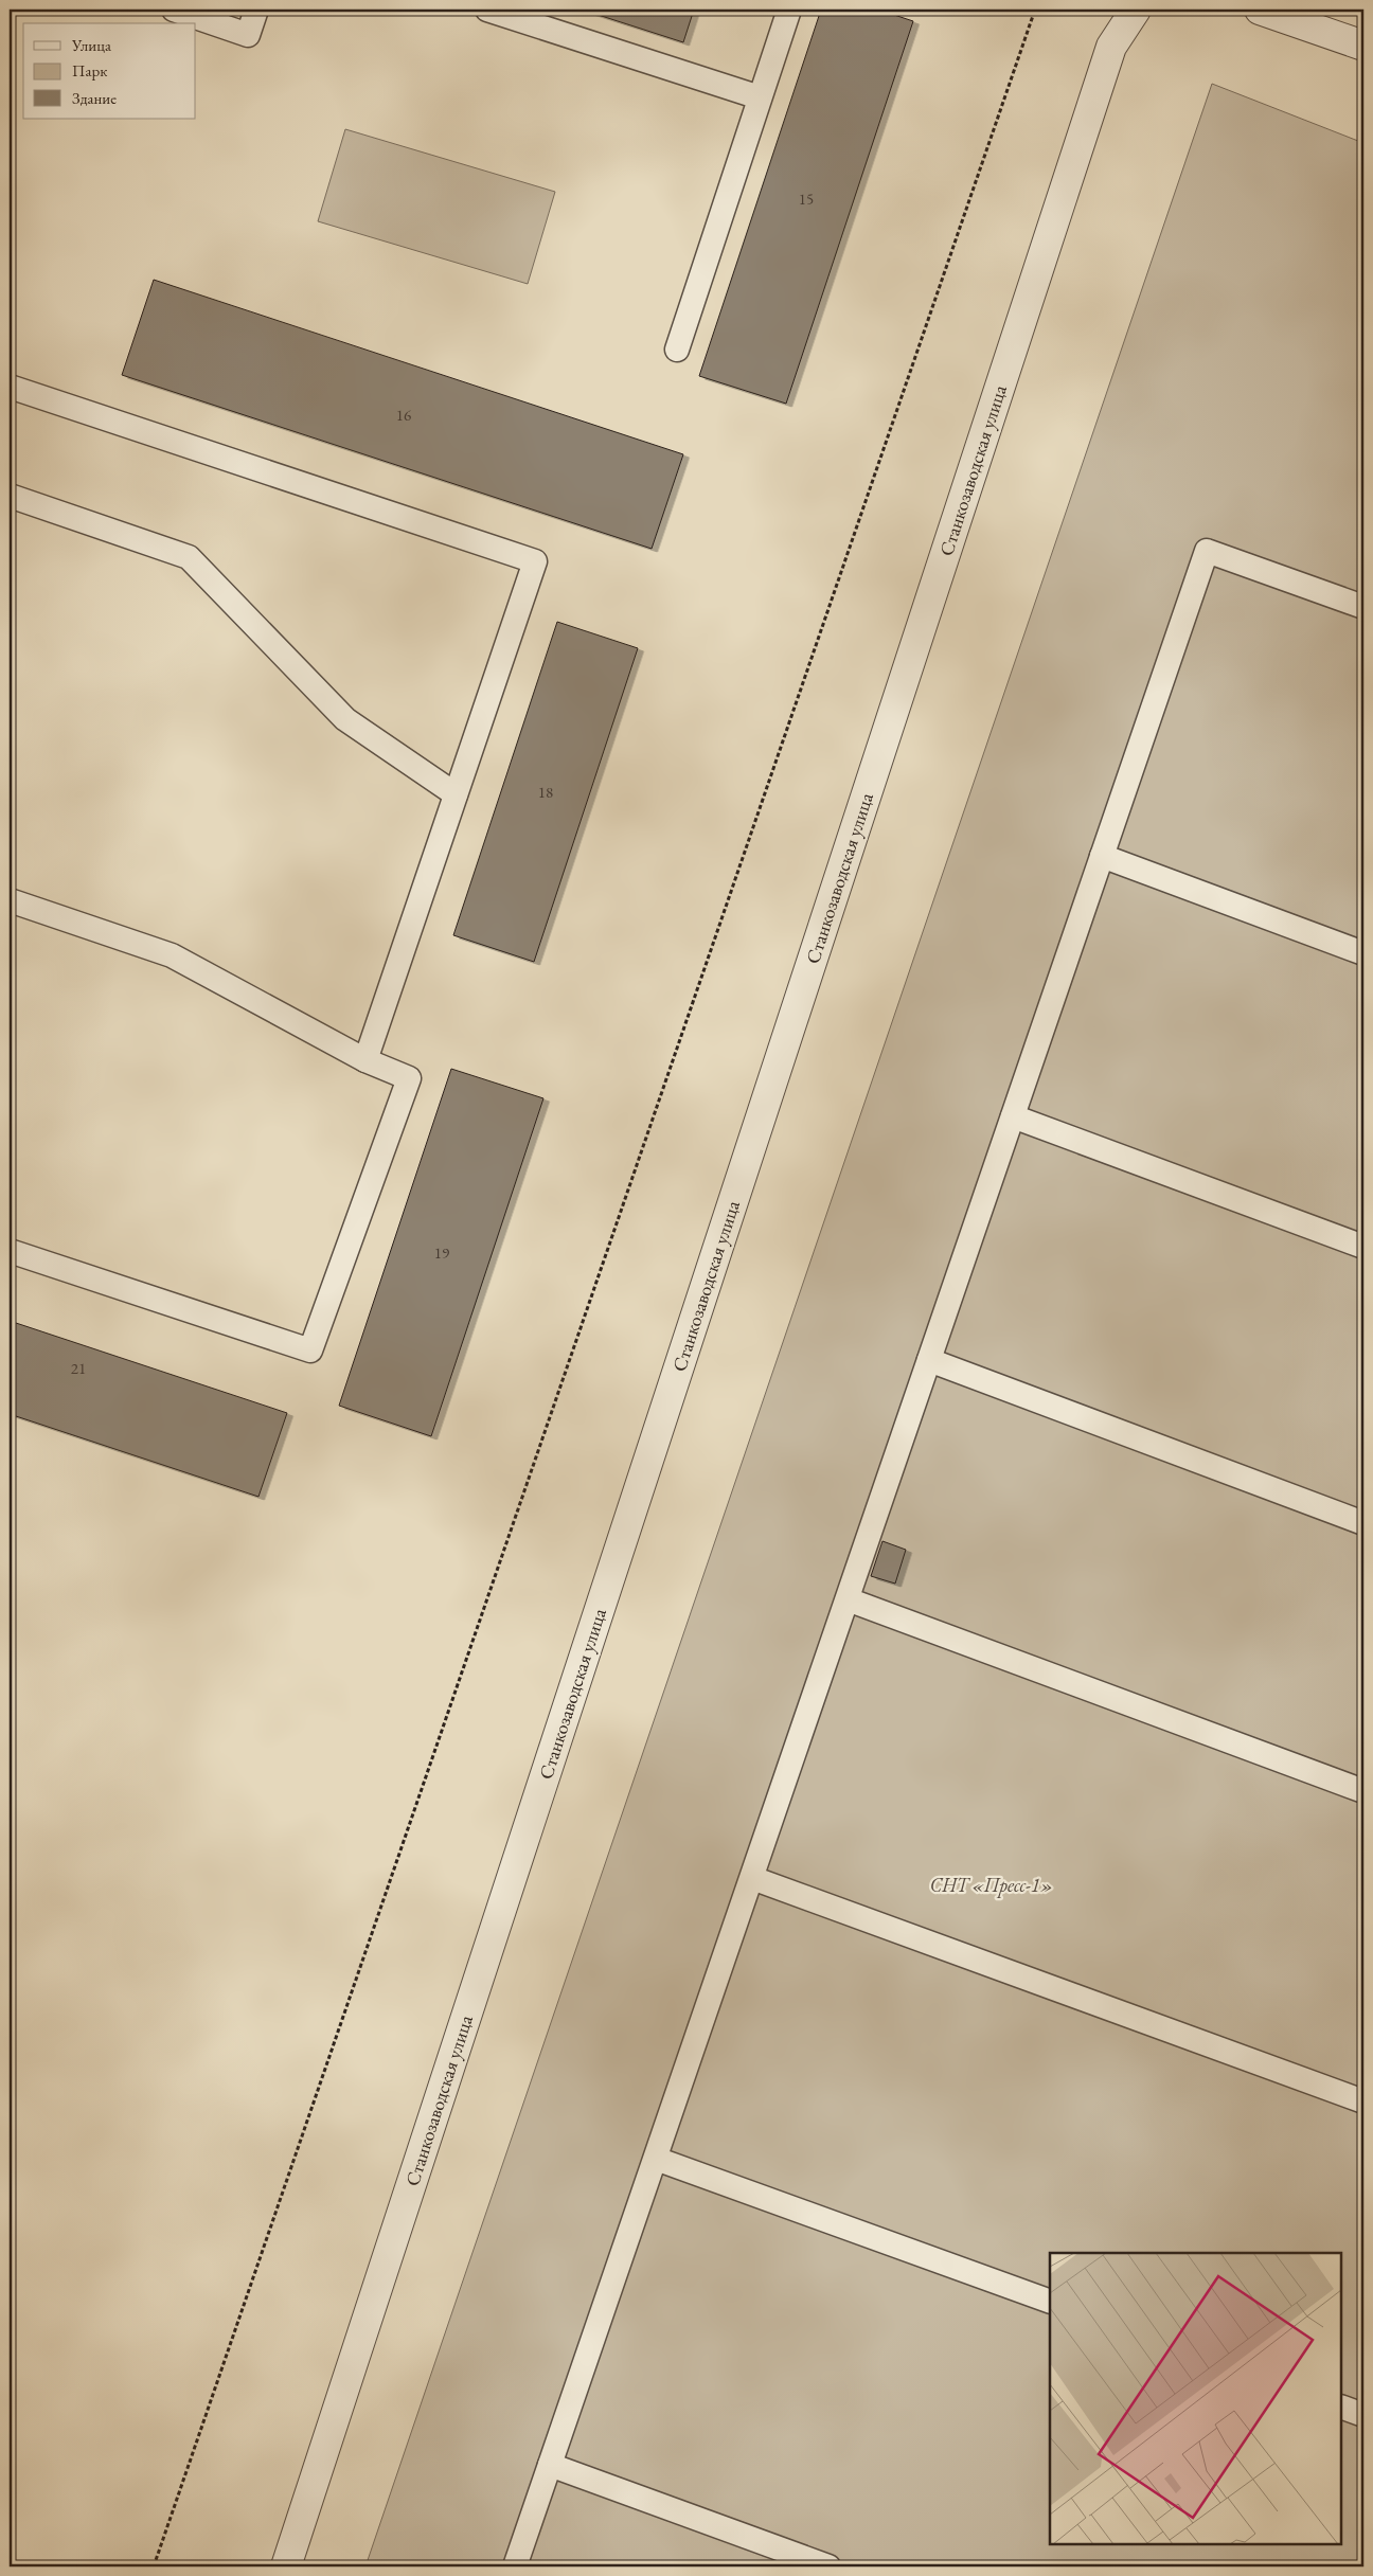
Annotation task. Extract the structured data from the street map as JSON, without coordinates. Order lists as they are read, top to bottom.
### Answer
{
  "streets": {
    "street": ["Станкозаводская улица"]
  },
  "parks": ["СНТ «Пресс-1»"],
  "house_numbers": [
    "15",
    "16",
    "18",
    "19",
    "21"
  ],
  "legend": ["Улица", "Парк", "Здание"]
}
